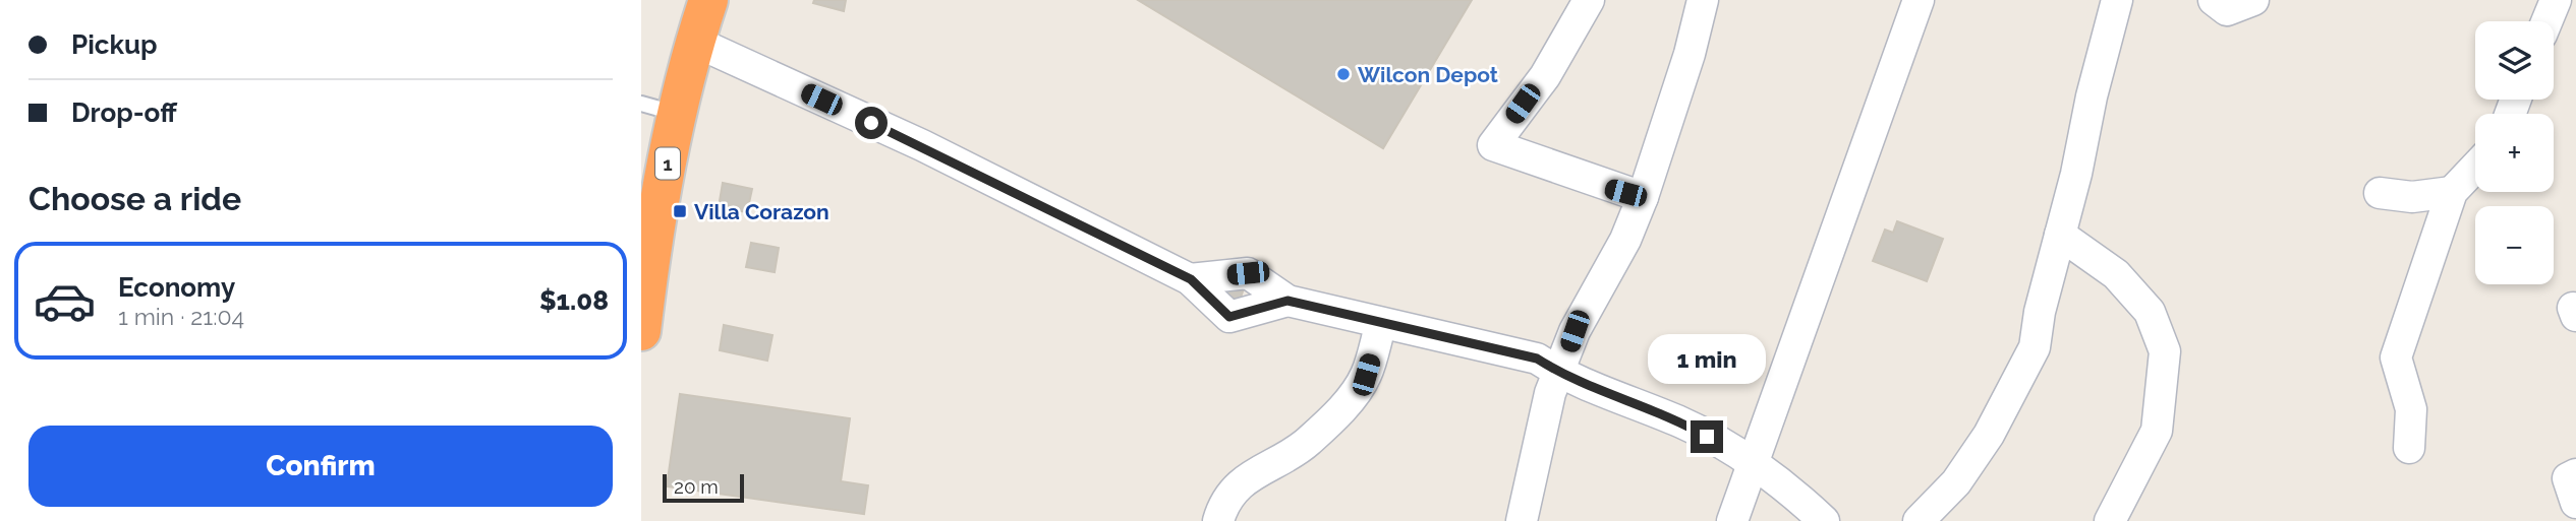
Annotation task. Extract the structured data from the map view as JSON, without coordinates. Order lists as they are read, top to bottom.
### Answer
{
  "streets": {
    "highway": ["1"]
  },
  "places": {
    "other": ["Wilcon Depot"],
    "transit": ["Villa Corazon"]
  },
  "scale_bar": "20 m",
  "page": {
    "banner": ["Pickup", "Drop-off"],
    "map_buttons": ["+", "−"],
    "heading": "Choose a ride",
    "list": [
      {
        "name": "Economy",
        "note": "1 min · 21:04",
        "value": "$1.08"
      }
    ],
    "bubble": "1 min",
    "buttons": "Confirm",
    "scale": "20 m"
  }
}
